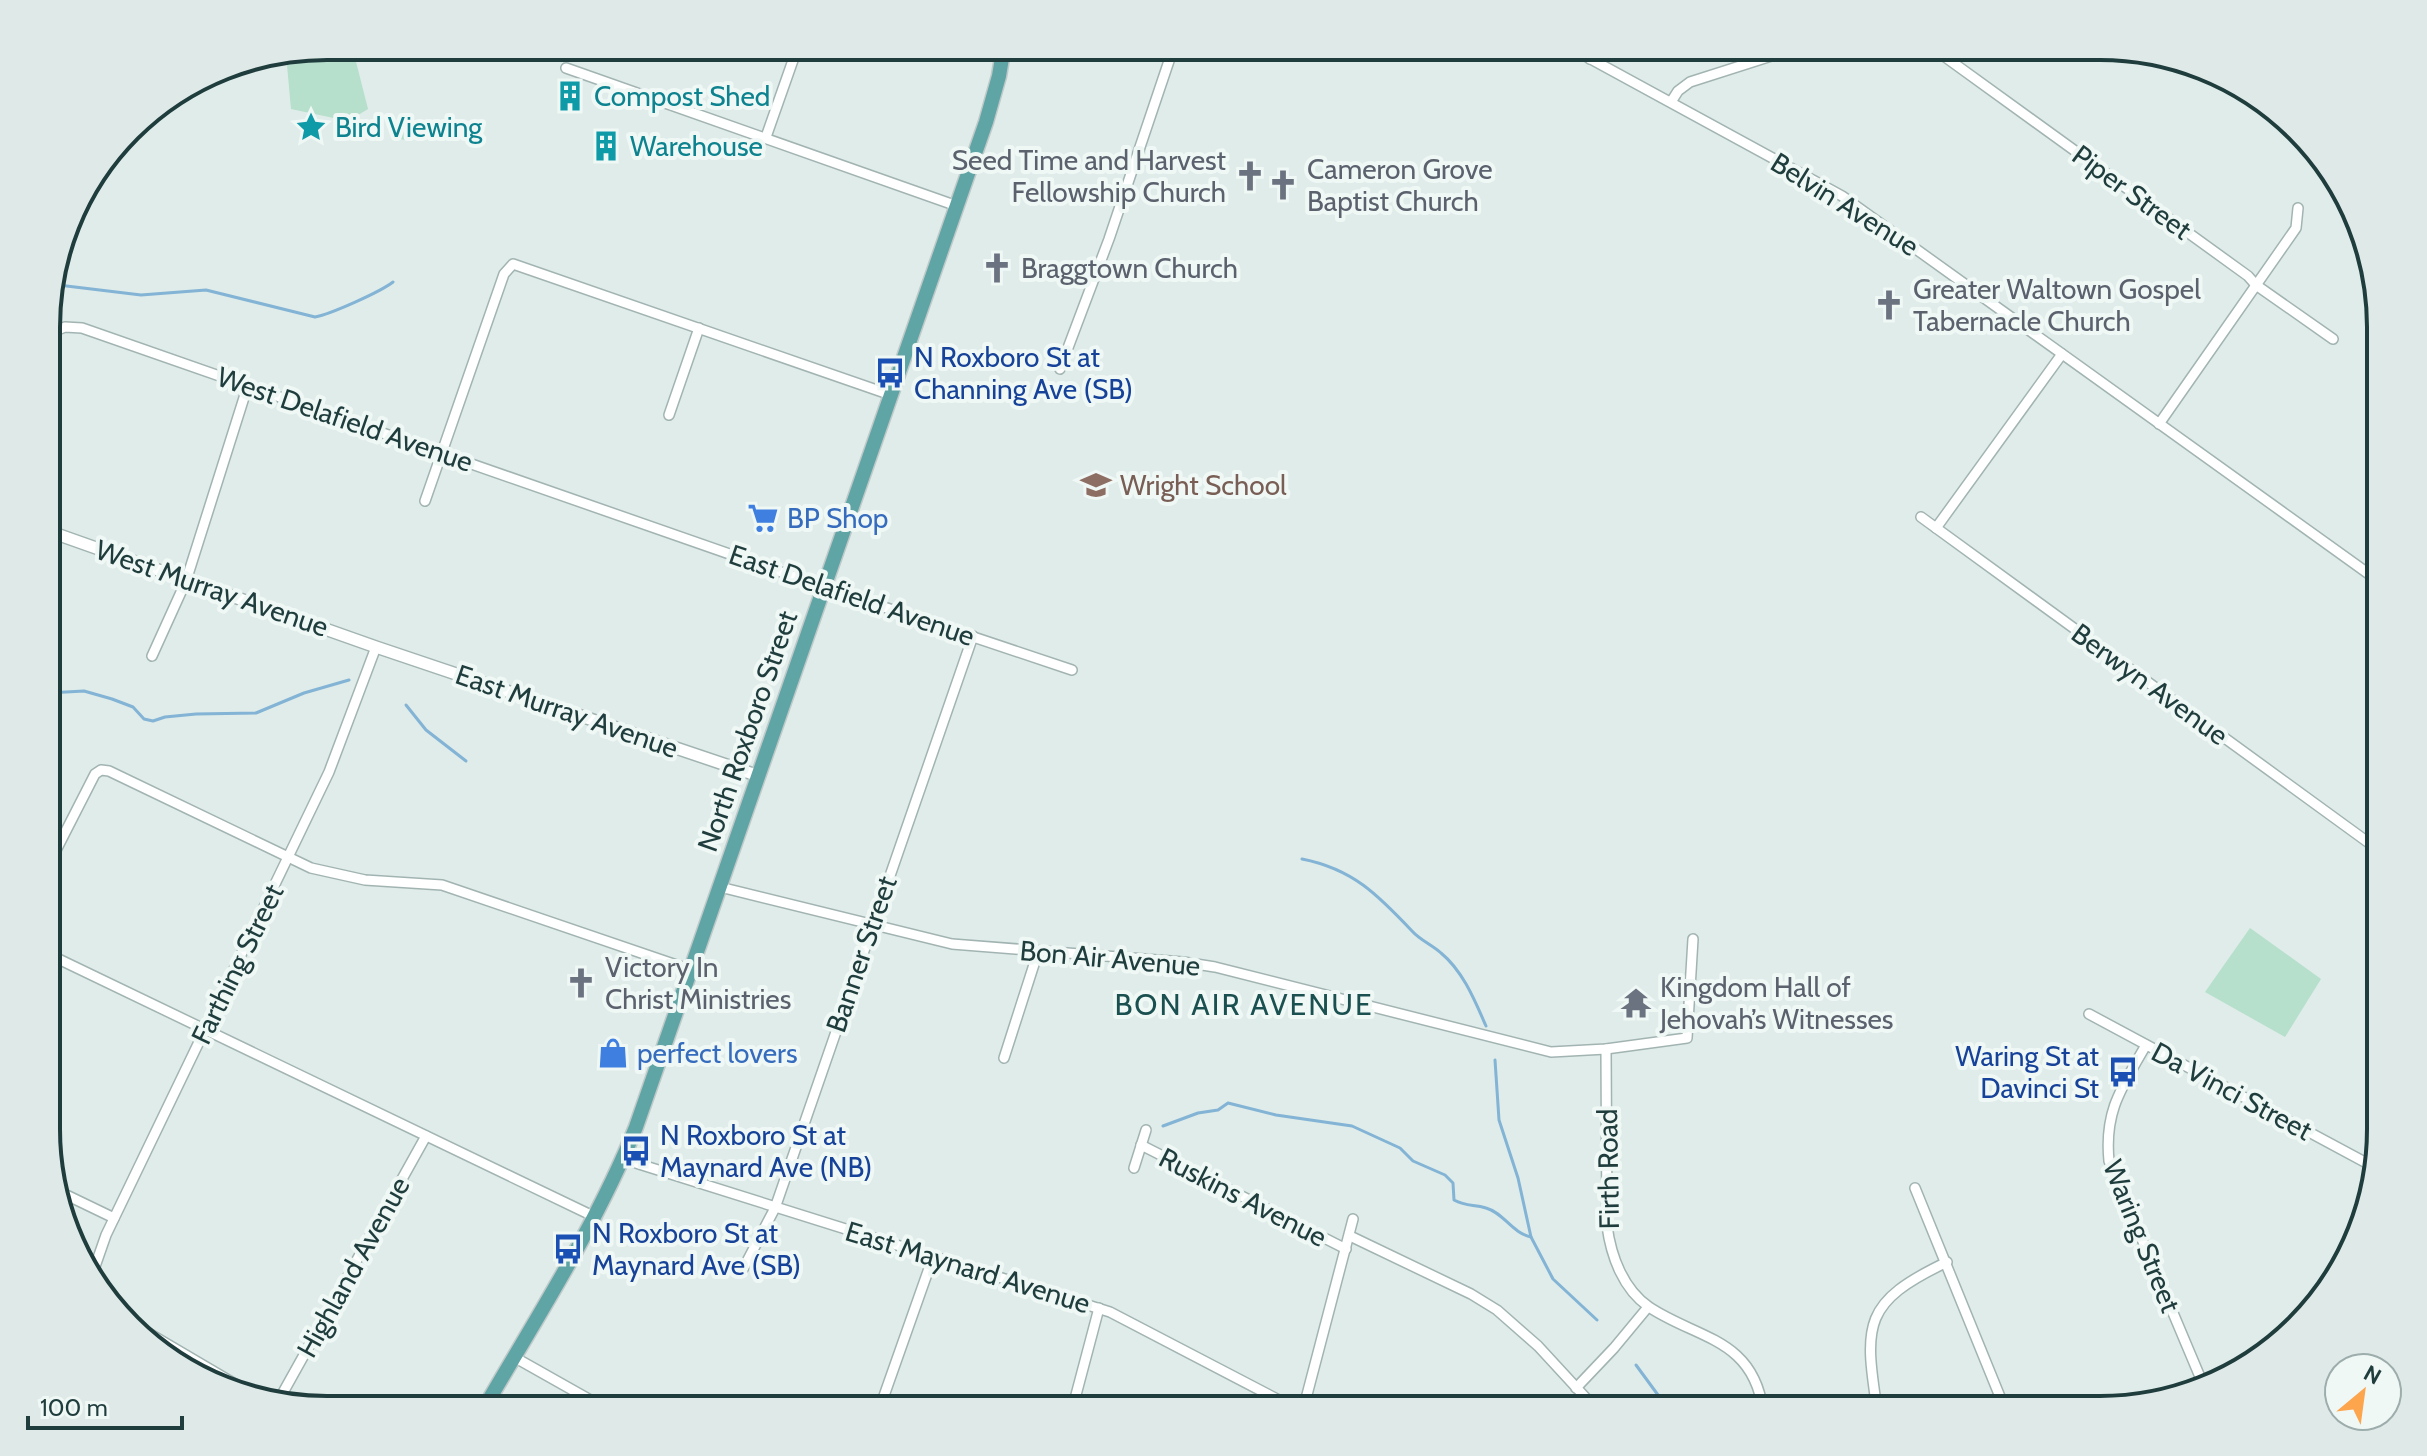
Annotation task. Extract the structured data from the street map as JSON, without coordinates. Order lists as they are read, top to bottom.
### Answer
{
  "streets": {
    "main road": ["North Roxboro Street"],
    "street": [
      "Piper Street",
      "Belvin Avenue",
      "West Delafield Avenue",
      "West Murray Avenue",
      "East Delafield Avenue",
      "Berwyn Avenue",
      "East Murray Avenue",
      "Banner Street",
      "Bon Air Avenue",
      "Farthing Street",
      "Da Vinci Street",
      "Firth Road",
      "Ruskins Avenue",
      "Waring Street",
      "Highland Avenue",
      "East Maynard Avenue"
    ]
  },
  "crossings": [
    ["West Delafield Avenue", "East Delafield Avenue"],
    ["West Murray Avenue", "East Murray Avenue"],
    ["West Murray Avenue", "Farthing Street"],
    ["East Delafield Avenue", "North Roxboro Street"],
    ["East Delafield Avenue", "Banner Street"],
    ["East Murray Avenue", "North Roxboro Street"],
    ["East Murray Avenue", "Farthing Street"],
    ["North Roxboro Street", "Bon Air Avenue"],
    ["North Roxboro Street", "East Maynard Avenue"],
    ["Banner Street", "Bon Air Avenue"],
    ["Banner Street", "East Maynard Avenue"],
    ["Bon Air Avenue", "Firth Road"],
    ["Da Vinci Street", "Waring Street"]
  ],
  "districts": ["BON AIR AVENUE"],
  "places": {
    "building": ["Compost Shed", "Warehouse"],
    "place": ["Bird Viewing"],
    "church": [
      "Seed Time and Harvest Fellowship Church",
      "Cameron Grove Baptist Church",
      "Braggtown Church",
      "Greater Waltown Gospel Tabernacle Church",
      "Victory In Christ Ministries"
    ],
    "bus stop": [
      "N Roxboro St at Channing Ave (SB)",
      "Waring St at Davinci St",
      "N Roxboro St at Maynard Ave (NB)",
      "N Roxboro St at Maynard Ave (SB)"
    ],
    "school or university": ["Wright School"],
    "supermarket": ["BP Shop"],
    "temple": ["Kingdom Hall of Jehovah’s Witnesses"],
    "shop": ["perfect lovers"]
  },
  "scale_bar": "100 m",
  "north": "top right"
}
